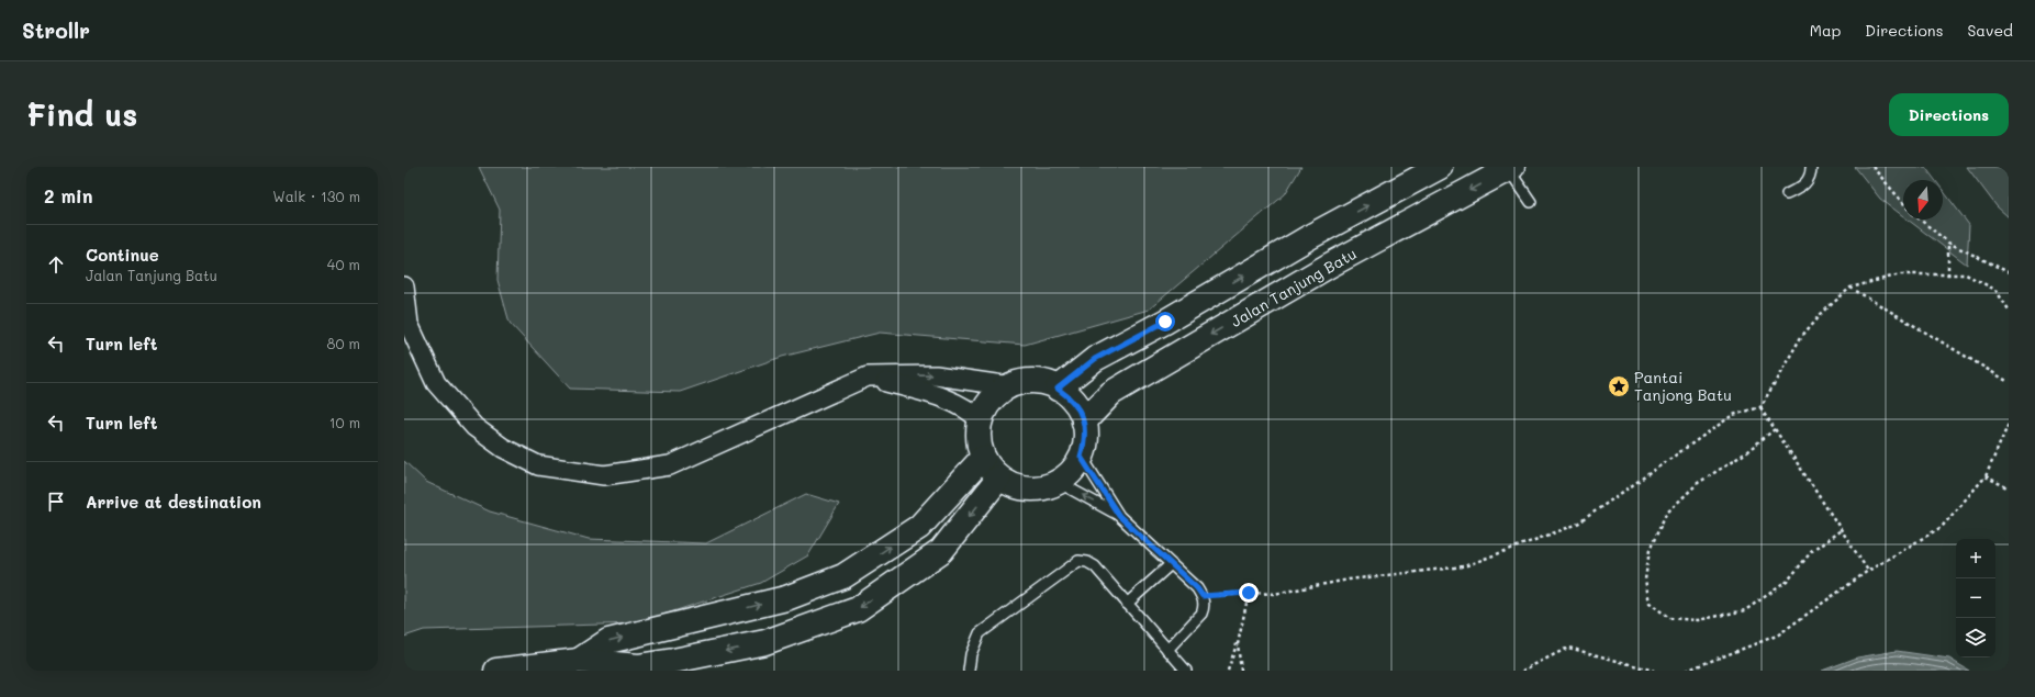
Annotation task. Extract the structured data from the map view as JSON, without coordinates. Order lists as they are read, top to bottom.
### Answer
{
  "streets": {
    "street": ["Jalan Tanjung Batu"]
  },
  "places": {
    "place": ["Pantai Tanjong Batu"]
  },
  "north": "bottom",
  "page": {
    "header": "Strollr",
    "nav": ["Map", "Directions", "Saved"],
    "buttons": "Directions",
    "title": "Find us",
    "heading": ["2 min", "Walk · 130 m"],
    "list": [
      ["Continue", "Jalan Tanjung Batu", "40 m"],
      ["Turn left", "80 m"],
      ["Turn left", "10 m"],
      "Arrive at destination"
    ],
    "map_buttons": ["+", "−"]
  }
}
